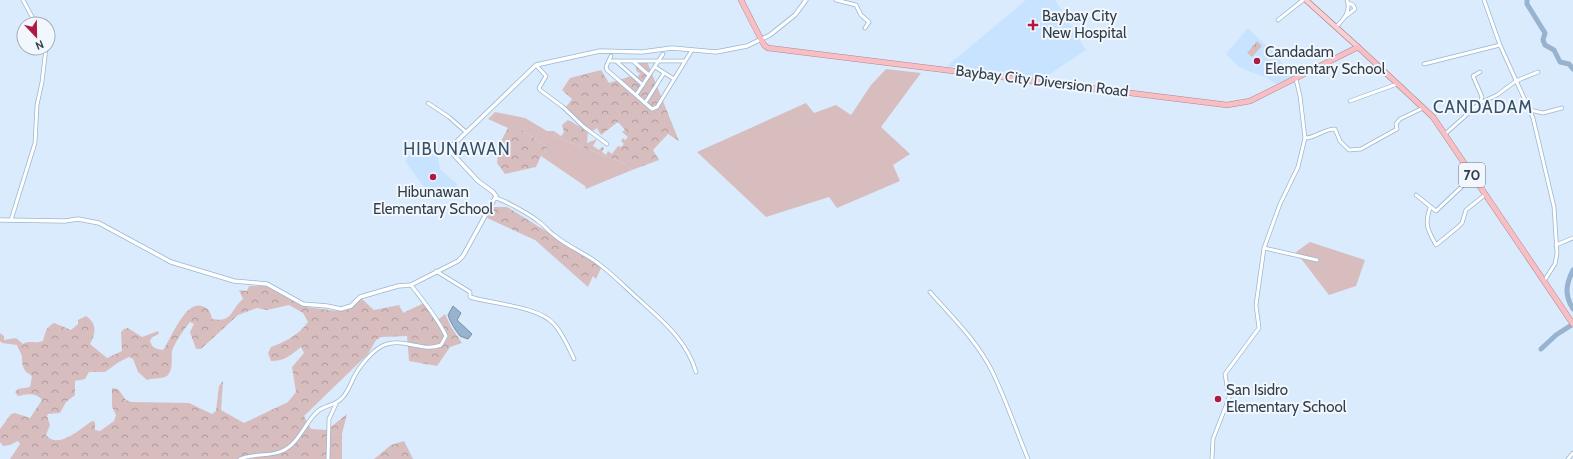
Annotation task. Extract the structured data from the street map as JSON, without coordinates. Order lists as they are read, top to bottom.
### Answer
{
  "streets": {
    "highway": ["Baybay City Diversion Road", "70"]
  },
  "crossings": [
    ["Baybay City Diversion Road", "70"]
  ],
  "districts": ["CANDADAM", "HIBUNAWAN"],
  "places": {
    "health": ["Baybay City New Hospital"],
    "other": ["Candadam Elementary School", "Hibunawan Elementary School", "San Isidro Elementary School"]
  },
  "north": "bottom"
}
